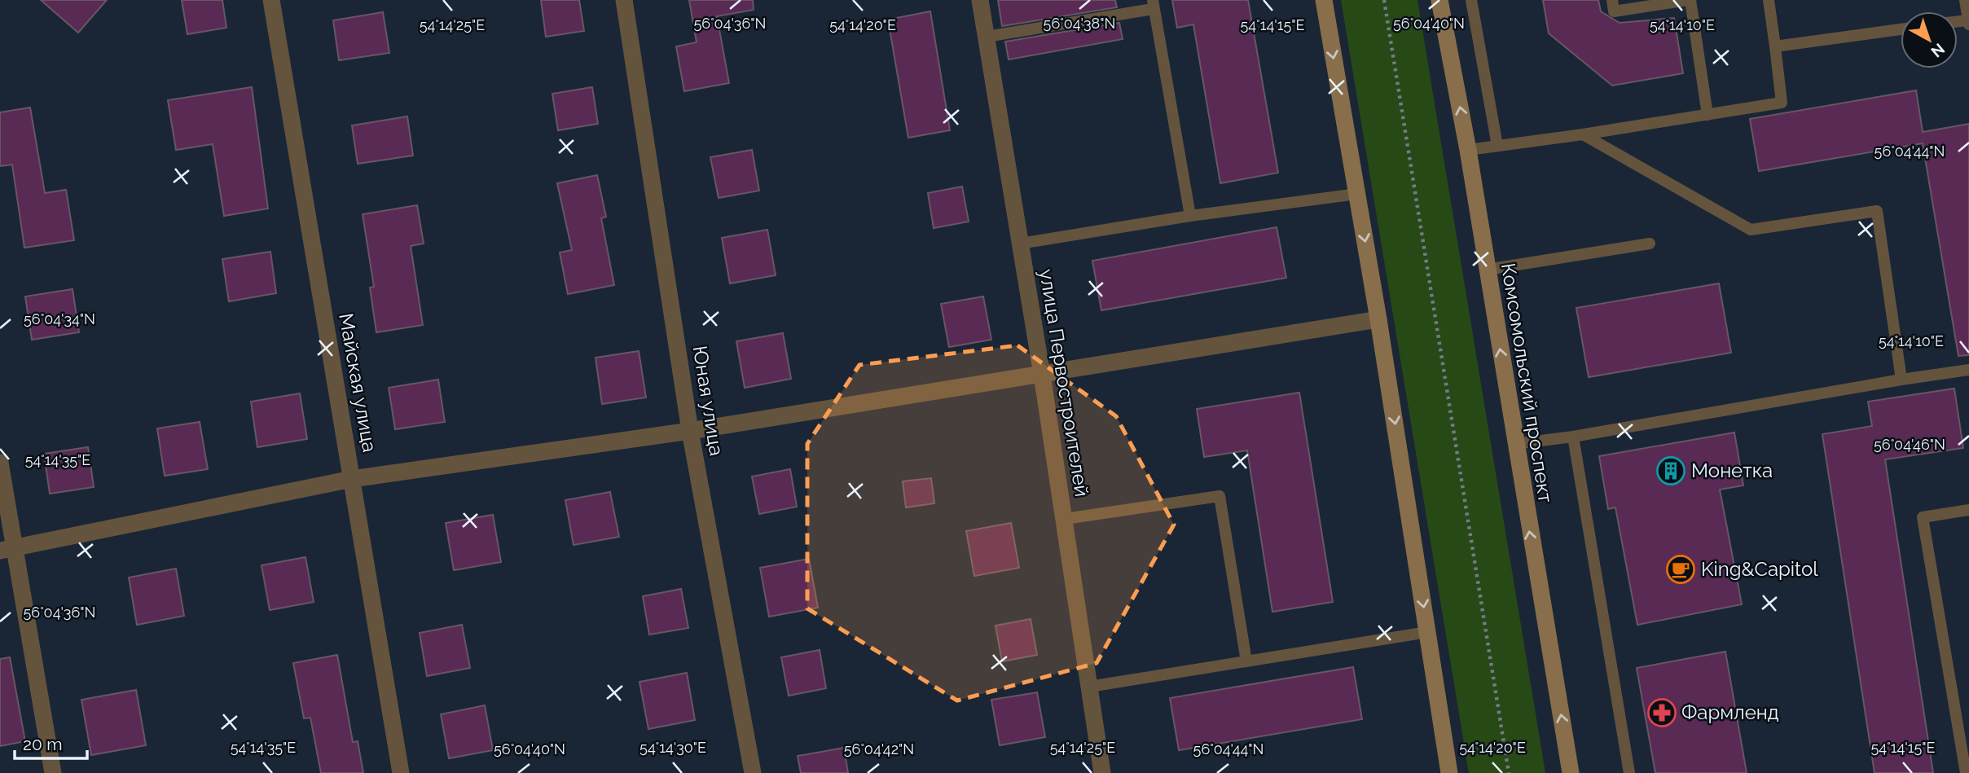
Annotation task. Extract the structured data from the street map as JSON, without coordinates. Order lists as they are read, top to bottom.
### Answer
{
  "streets": {
    "main road": ["Комсомольский проспект"],
    "street": ["Майская улица", "улица Первостроителей", "Юная улица"]
  },
  "places": {
    "building": ["Монетка"],
    "cafe": ["King&Capitol"],
    "pharmacy": ["Фармленд"]
  },
  "scale_bar": "20 m",
  "north": "bottom right",
  "coordinates": [
    "56°04'36\"N",
    "56°04'38\"N",
    "56°04'40\"N",
    "54°14'25\"E",
    "54°14'20\"E",
    "54°14'15\"E",
    "54°14'10\"E",
    "56°04'44\"N",
    "56°04'34\"N",
    "56°04'46\"N",
    "54°14'35\"E",
    "54°14'30\"E",
    "56°04'42\"N"
  ]
}
